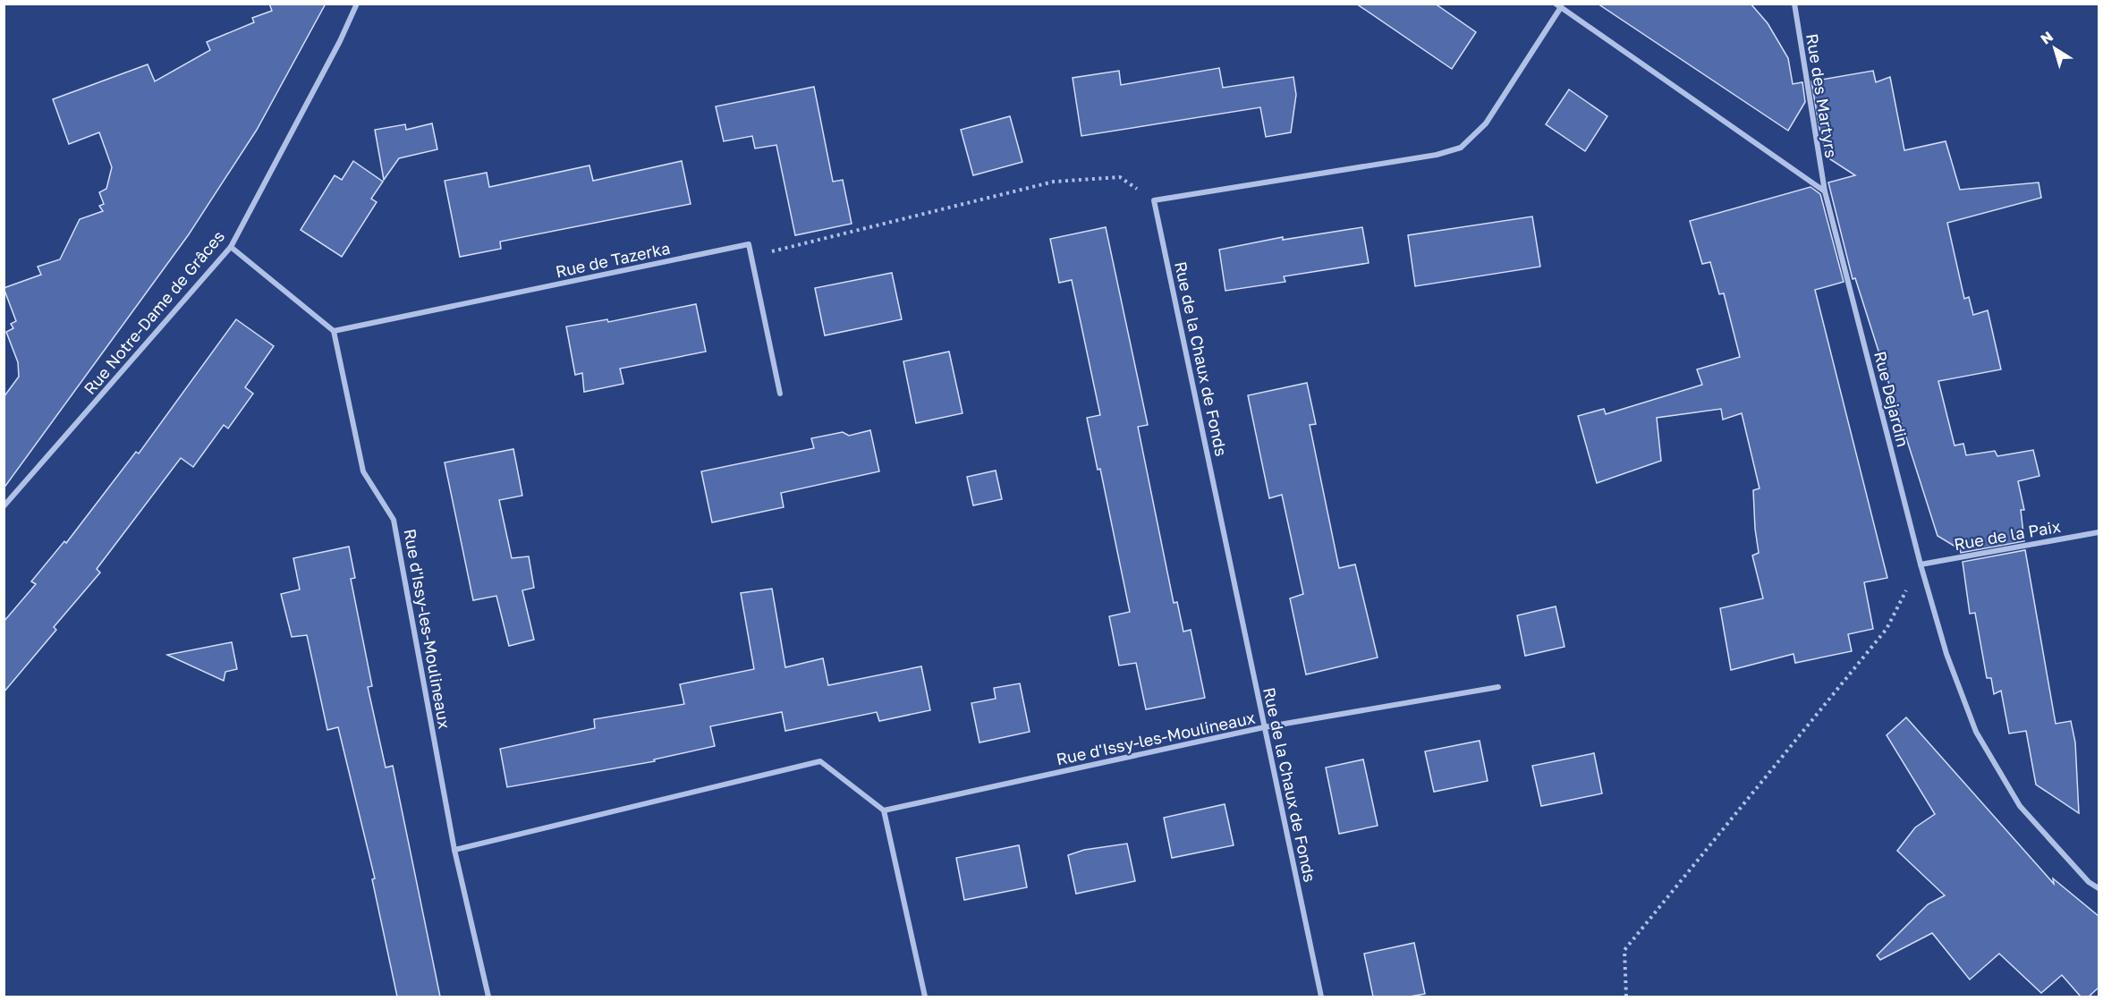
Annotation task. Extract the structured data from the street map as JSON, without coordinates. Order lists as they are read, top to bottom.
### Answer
{
  "streets": {
    "street": [
      "Rue des Martyrs",
      "Rue de Tazerka",
      "Rue Notre-Dame de Grâces",
      "Rue de la Chaux de Fonds",
      "Rue Dejardin",
      "Rue de la Paix",
      "Rue d'Issy-les-Moulineaux"
    ]
  },
  "crossings": [
    ["Rue des Martyrs", "Rue Dejardin"],
    ["Rue de Tazerka", "Rue d'Issy-les-Moulineaux"],
    ["Rue de la Chaux de Fonds", "Rue d'Issy-les-Moulineaux"],
    ["Rue Dejardin", "Rue de la Paix"]
  ],
  "north": "top left"
}
